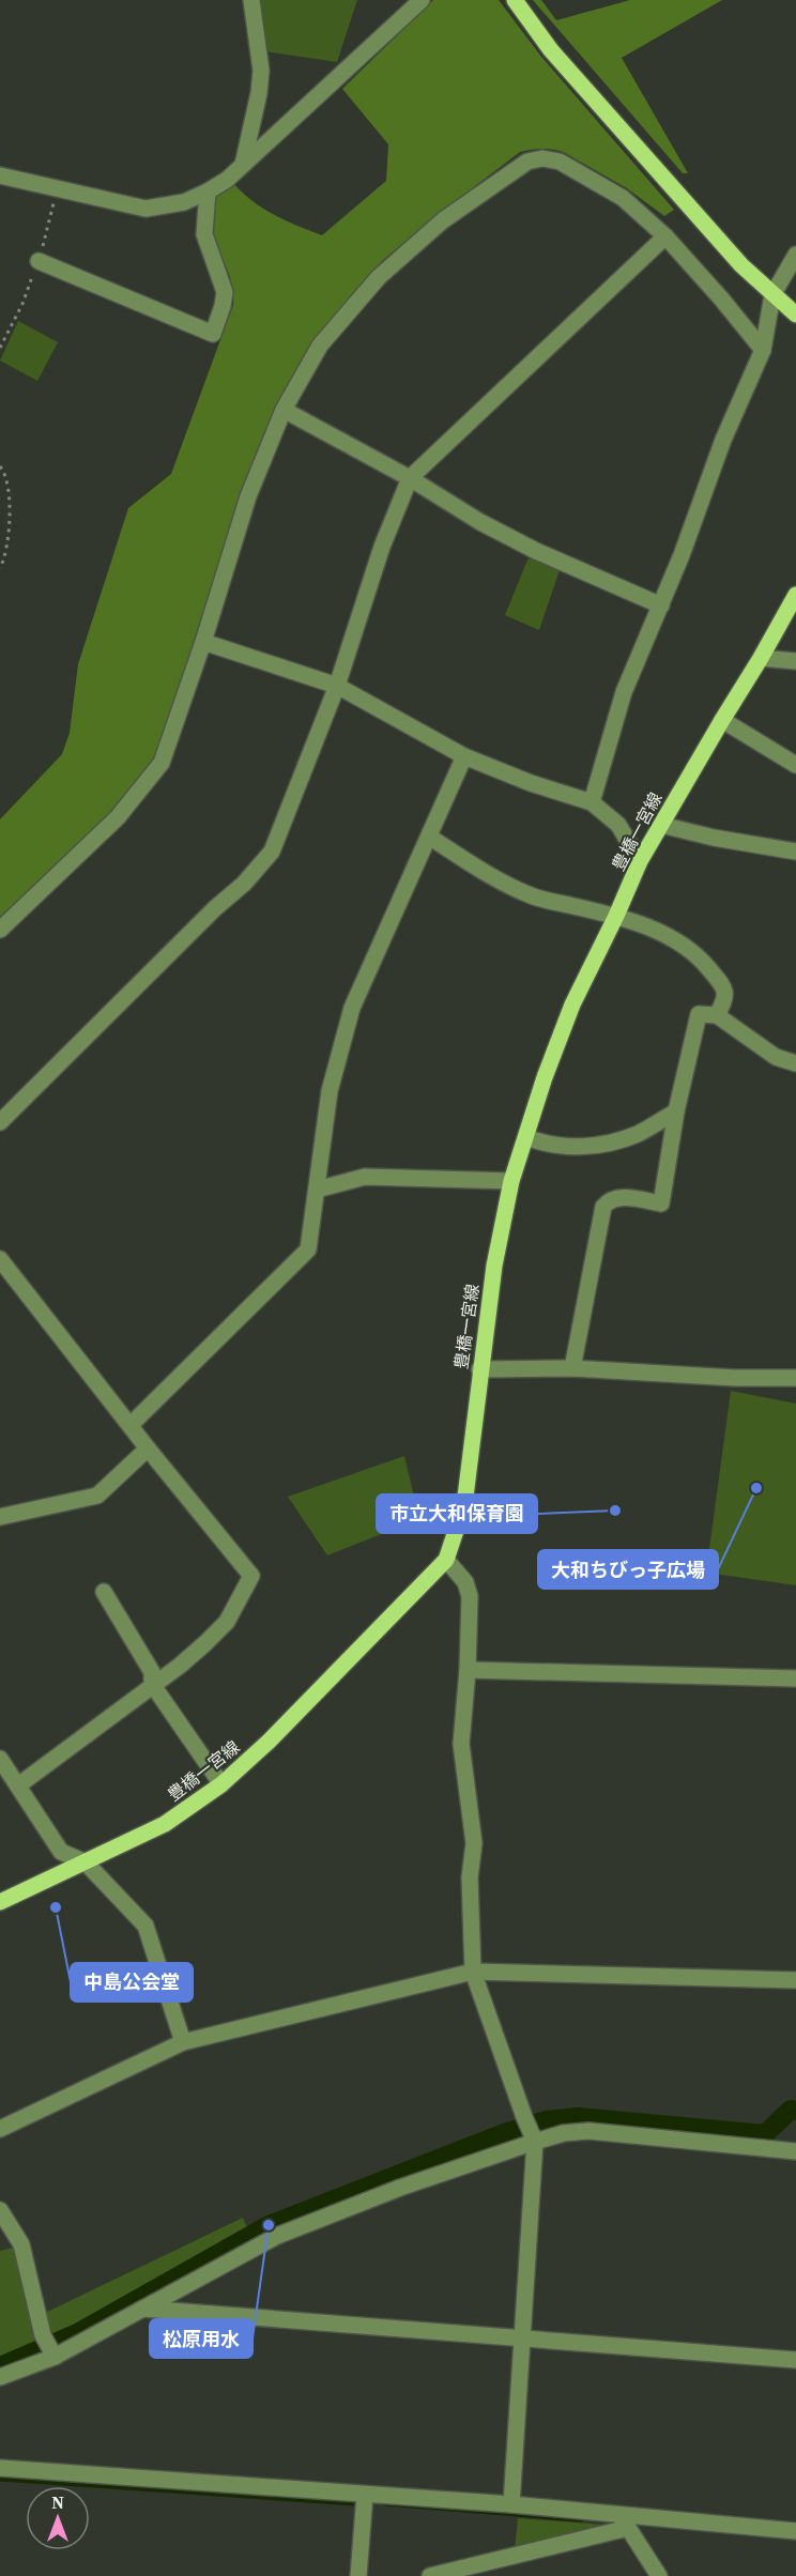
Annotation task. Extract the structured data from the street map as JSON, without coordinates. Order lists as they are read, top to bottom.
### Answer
{
  "streets": {
    "main road": ["豊橋一宮線"]
  },
  "places": [
    "大和ちびっ子広場",
    "市立大和保育園",
    "中島公会堂",
    "松原用水"
  ],
  "north": "top"
}
